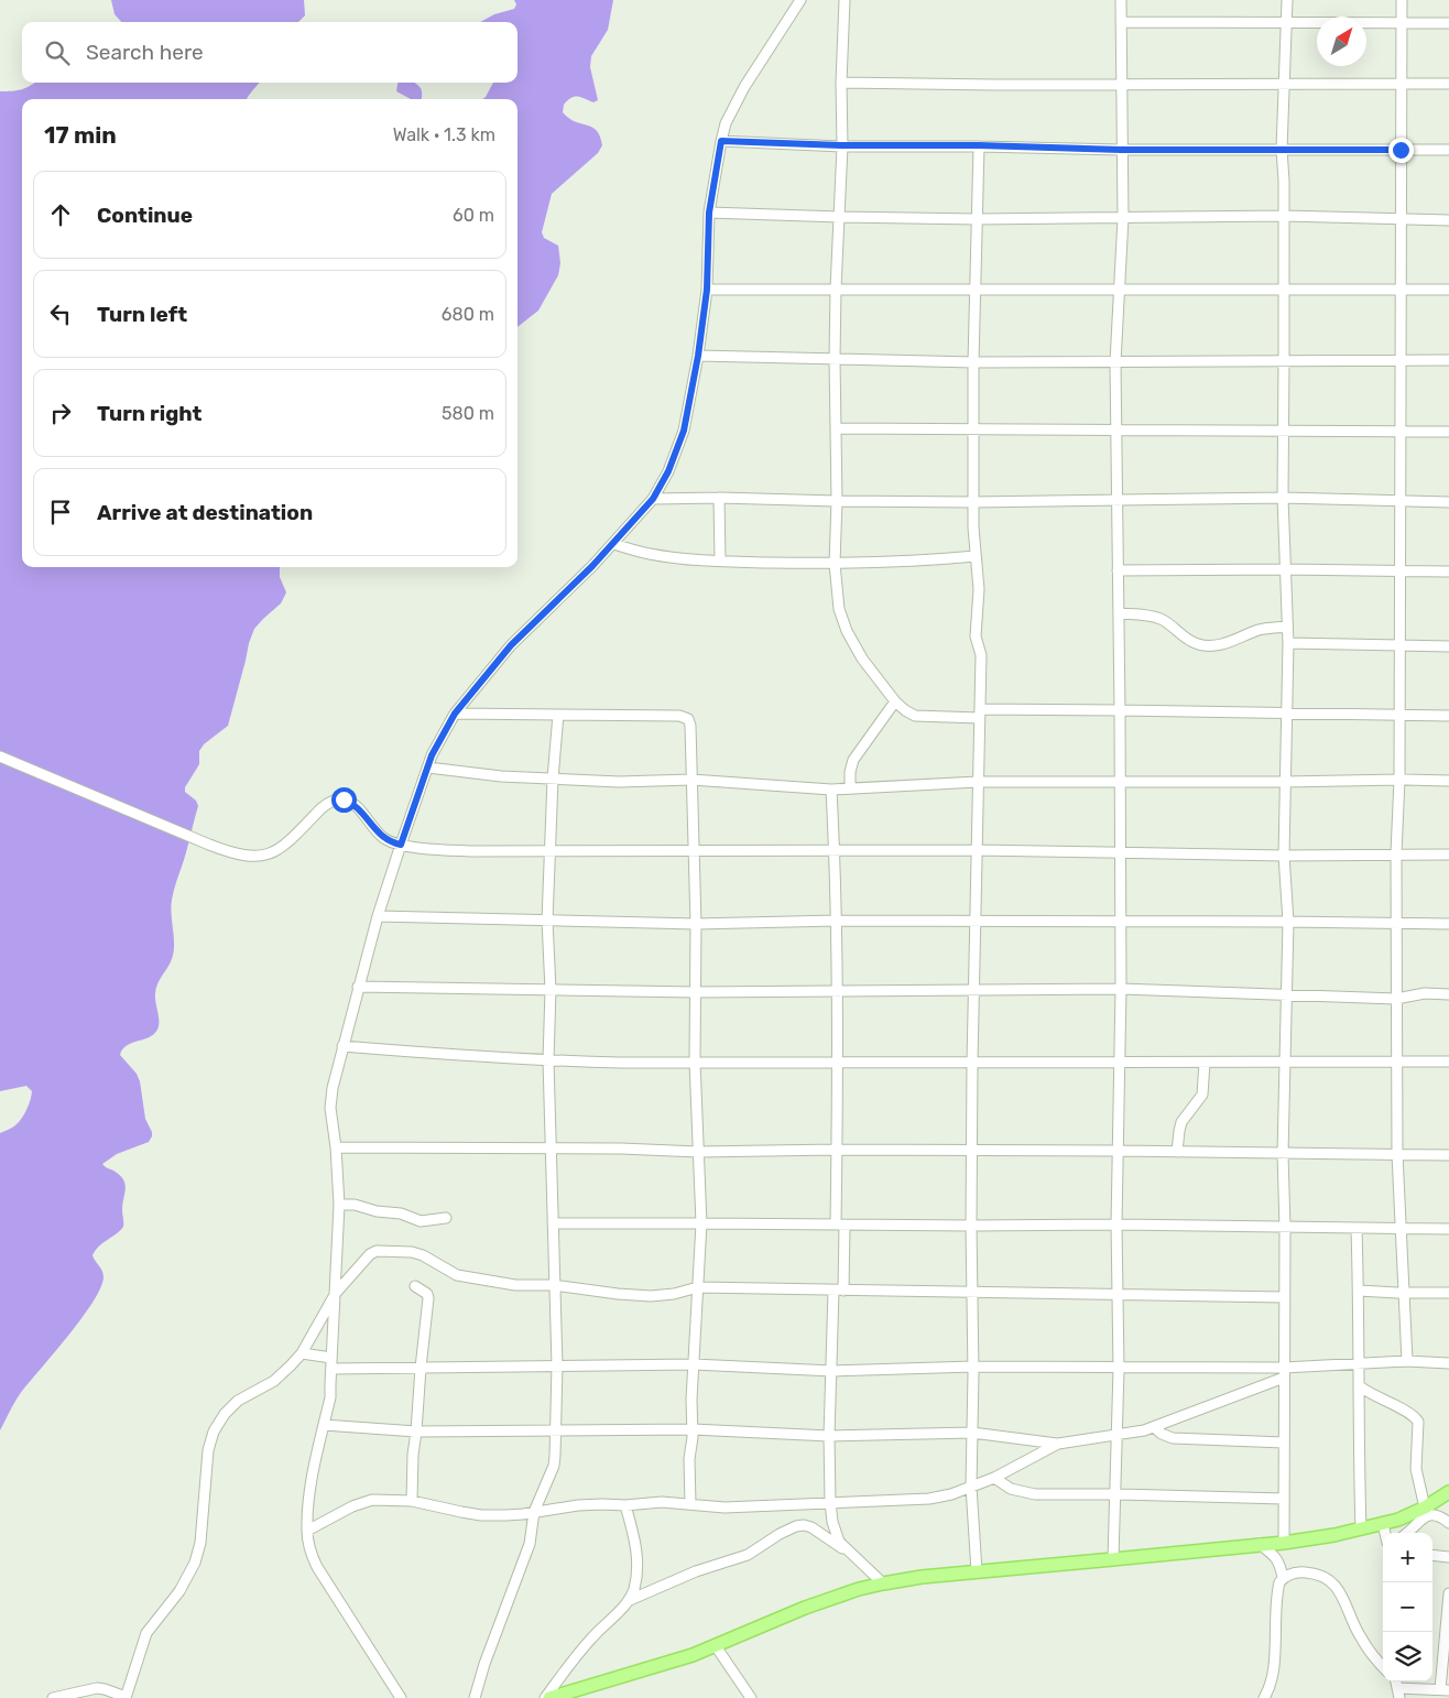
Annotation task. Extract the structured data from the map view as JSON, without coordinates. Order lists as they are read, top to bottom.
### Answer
{
  "north": "top right",
  "page": {
    "search": "Search here",
    "heading": ["17 min", "Walk · 1.3 km"],
    "list": [
      ["Continue", "60 m"],
      ["Turn left", "680 m"],
      ["Turn right", "580 m"],
      "Arrive at destination"
    ],
    "map_buttons": ["+", "−"]
  }
}
